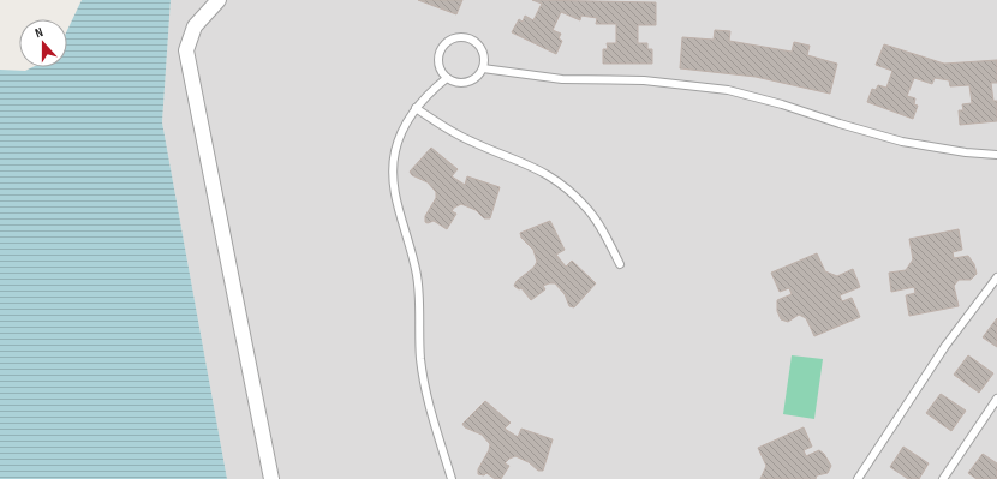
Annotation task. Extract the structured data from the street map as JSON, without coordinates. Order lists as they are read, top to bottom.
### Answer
{
  "north": "top"
}
